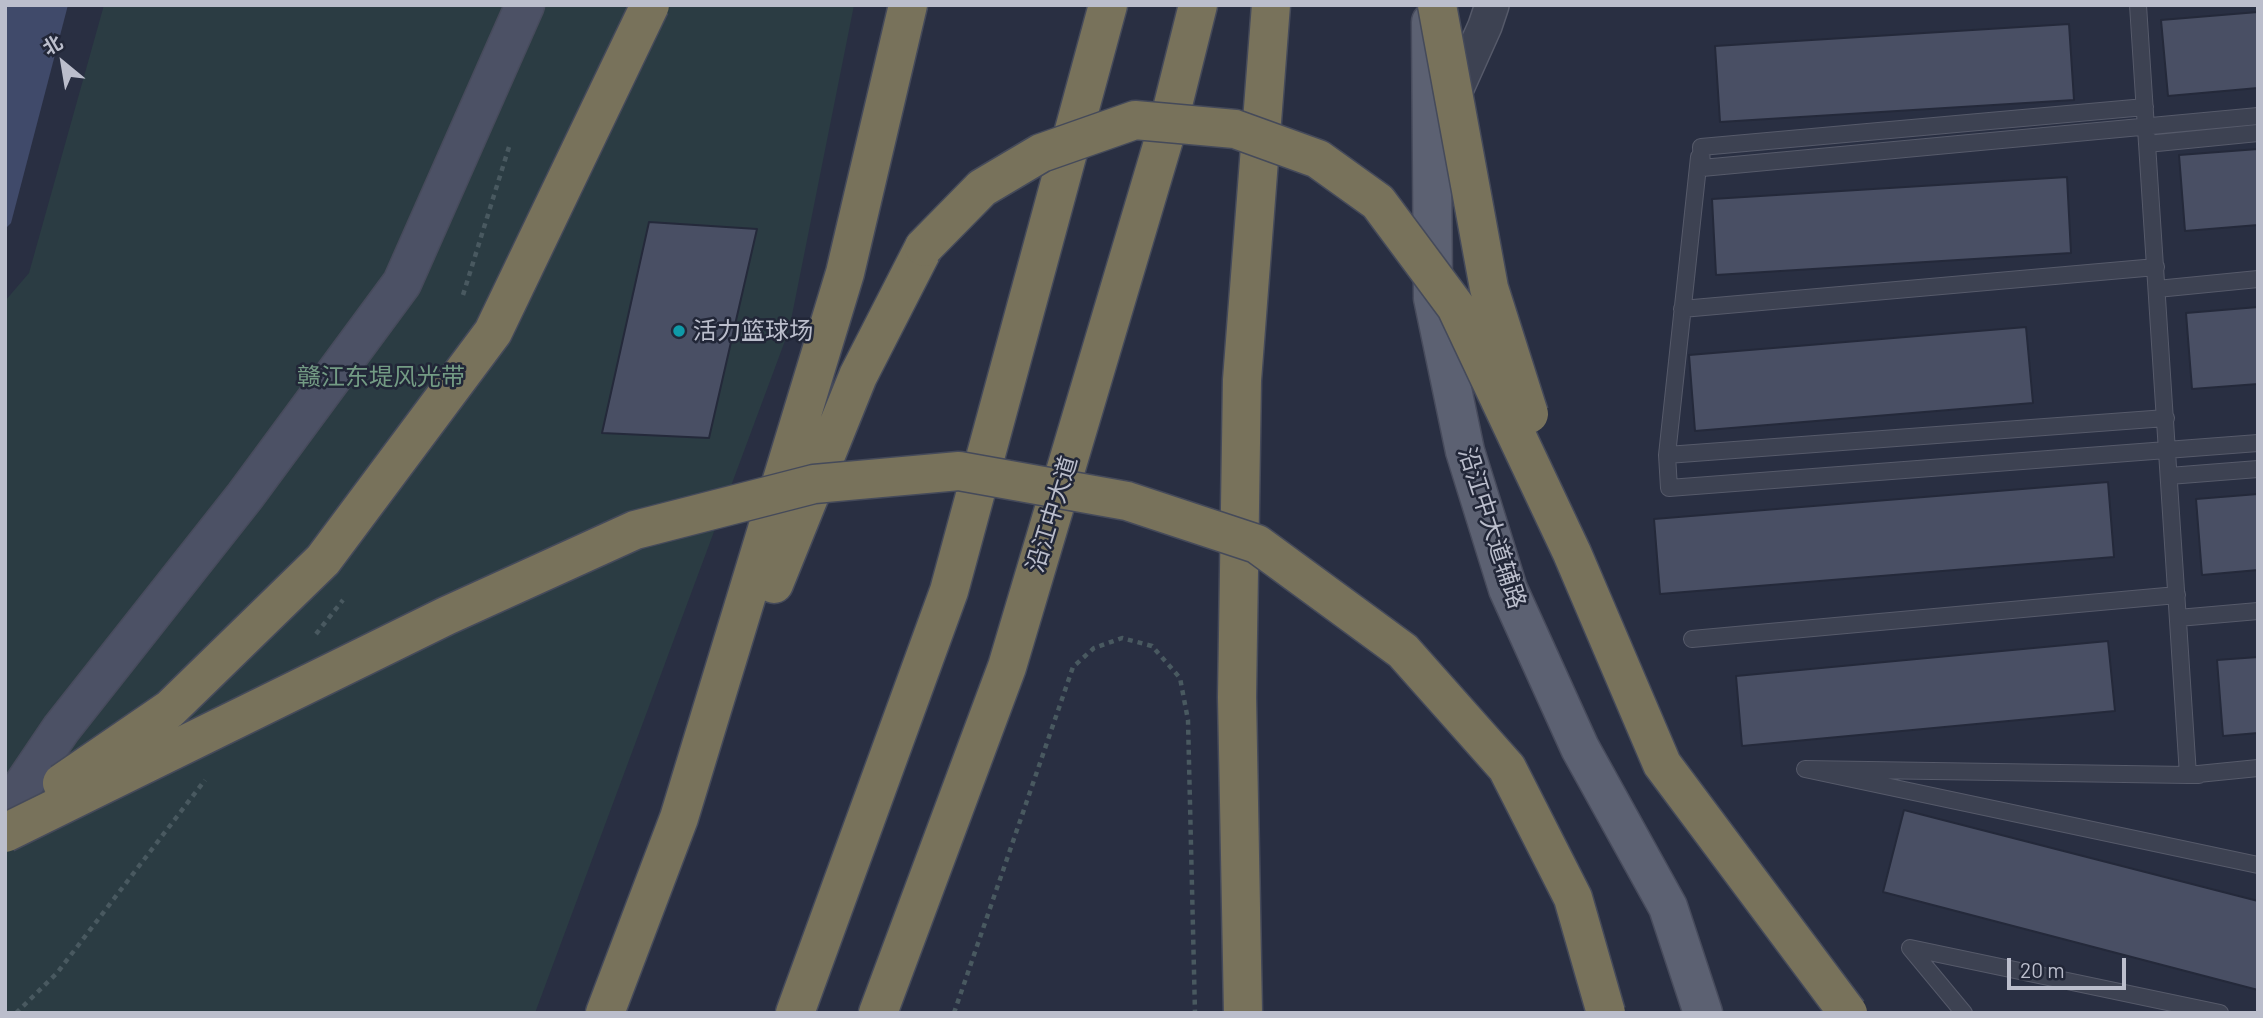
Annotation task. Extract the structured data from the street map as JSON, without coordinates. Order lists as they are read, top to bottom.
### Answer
{
  "streets": {
    "highway": ["沿江中大道"],
    "main road": ["沿江中大道辅路"]
  },
  "parks": ["赣江东堤风光带"],
  "places": ["活力篮球场"],
  "scale_bar": "20 m",
  "north": "top left"
}
